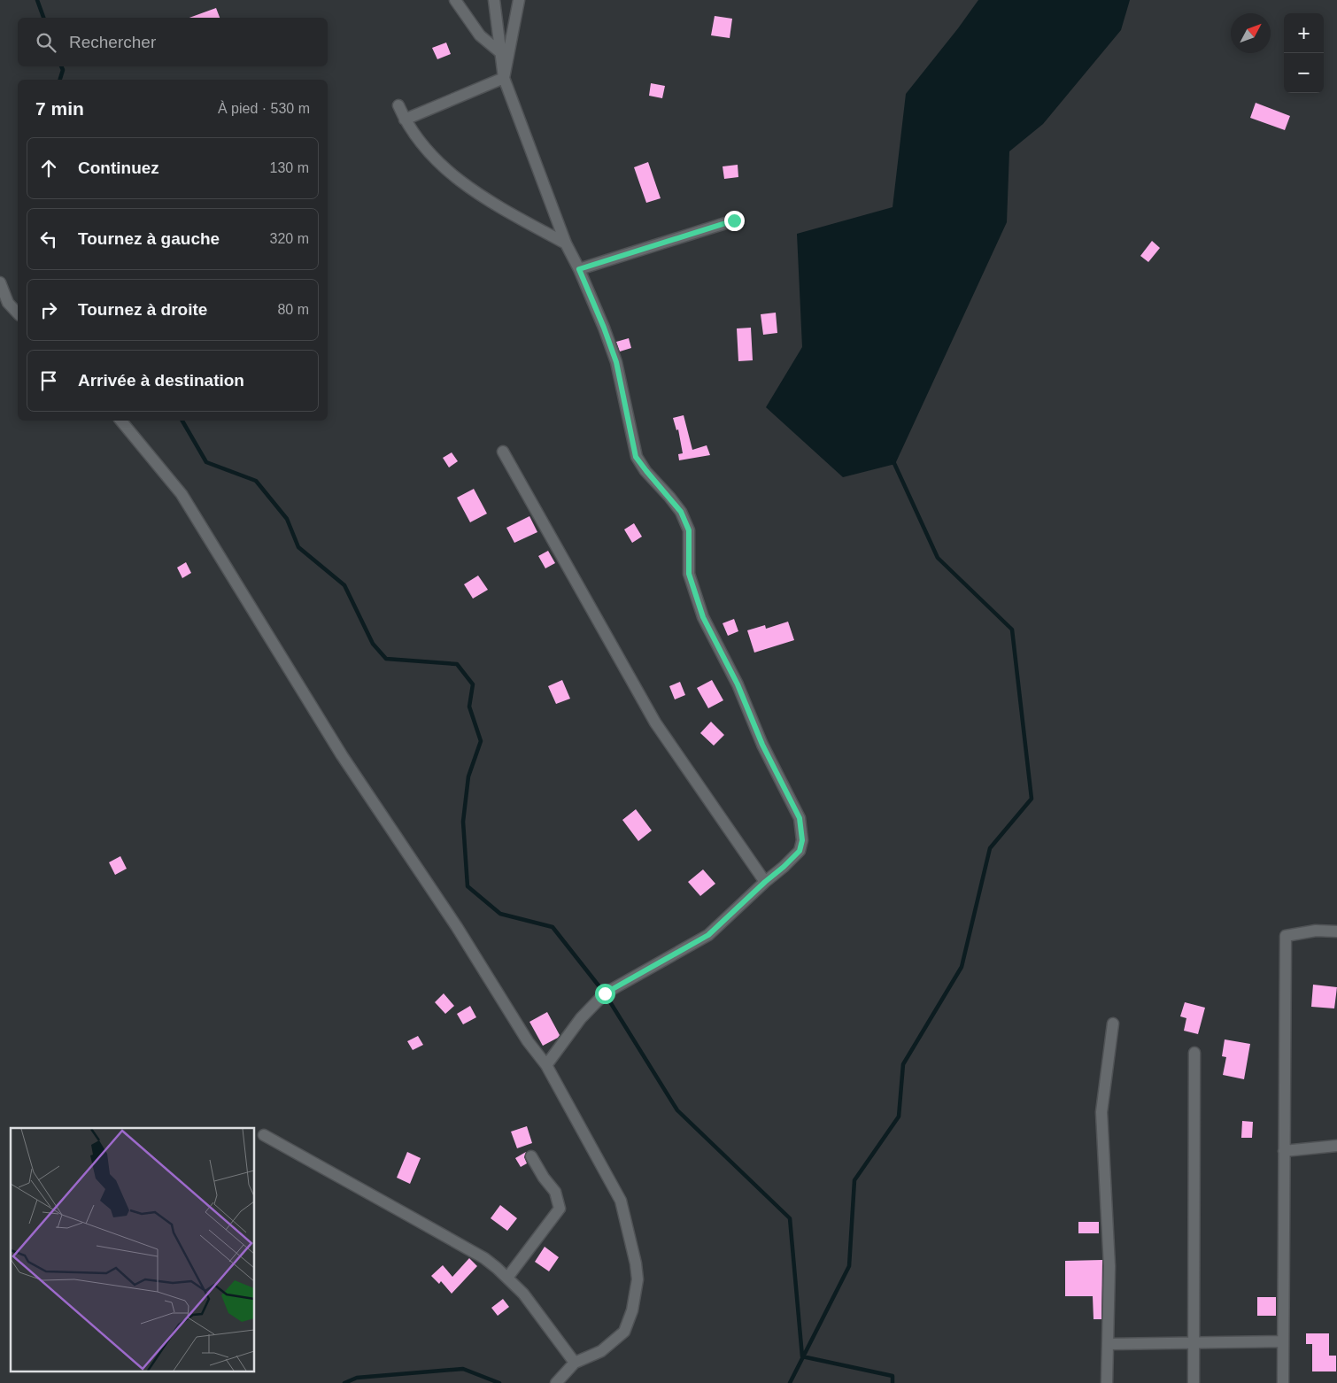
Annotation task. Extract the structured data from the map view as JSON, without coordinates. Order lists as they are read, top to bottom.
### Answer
{
  "north": "top right",
  "page": {
    "map_buttons": ["+", "−"],
    "search": "Rechercher",
    "heading": ["7 min", "À pied · 530 m"],
    "list": [
      ["Continuez", "130 m"],
      ["Tournez à gauche", "320 m"],
      ["Tournez à droite", "80 m"],
      "Arrivée à destination"
    ]
  }
}
